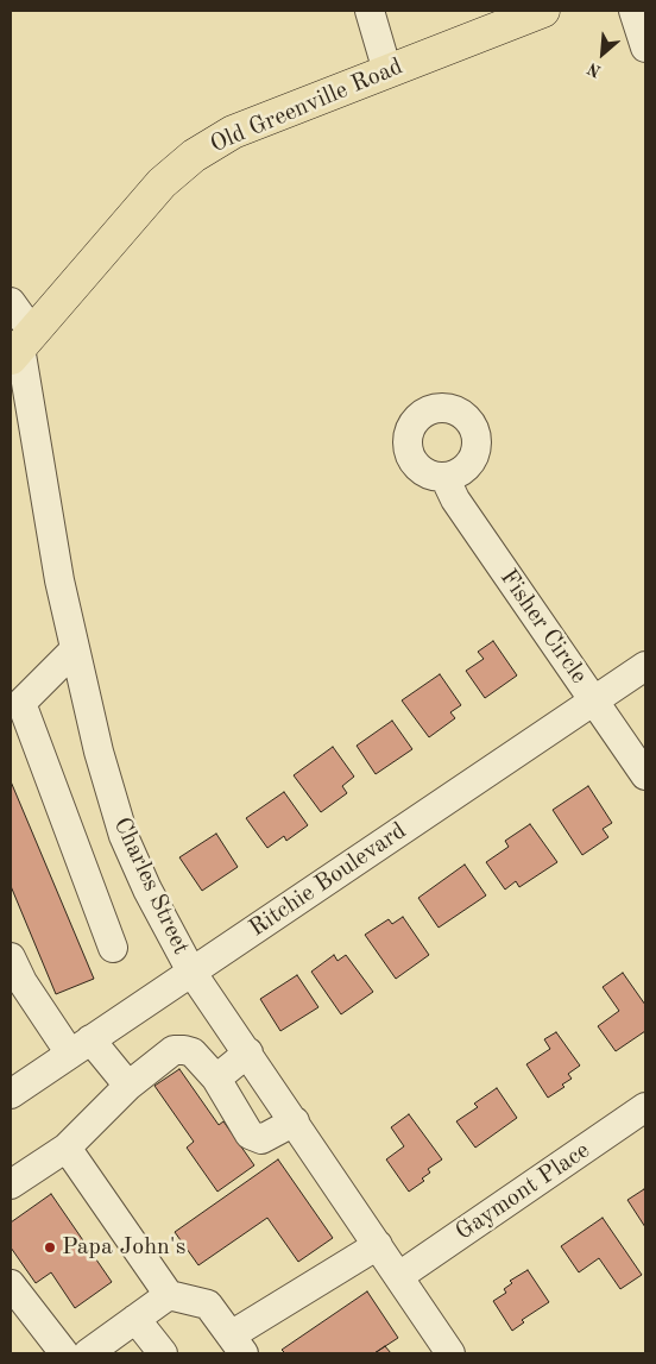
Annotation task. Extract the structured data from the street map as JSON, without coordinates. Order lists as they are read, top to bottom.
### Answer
{
  "streets": {
    "main road": ["Old Greenville Road"],
    "street": [
      "Fisher Circle",
      "Ritchie Boulevard",
      "Charles Street",
      "Gaymont Place"
    ]
  },
  "crossings": [
    ["Old Greenville Road", "Charles Street"],
    ["Fisher Circle", "Ritchie Boulevard"],
    ["Ritchie Boulevard", "Charles Street"],
    ["Charles Street", "Gaymont Place"]
  ],
  "places": ["Papa John's"],
  "north": "bottom left"
}
